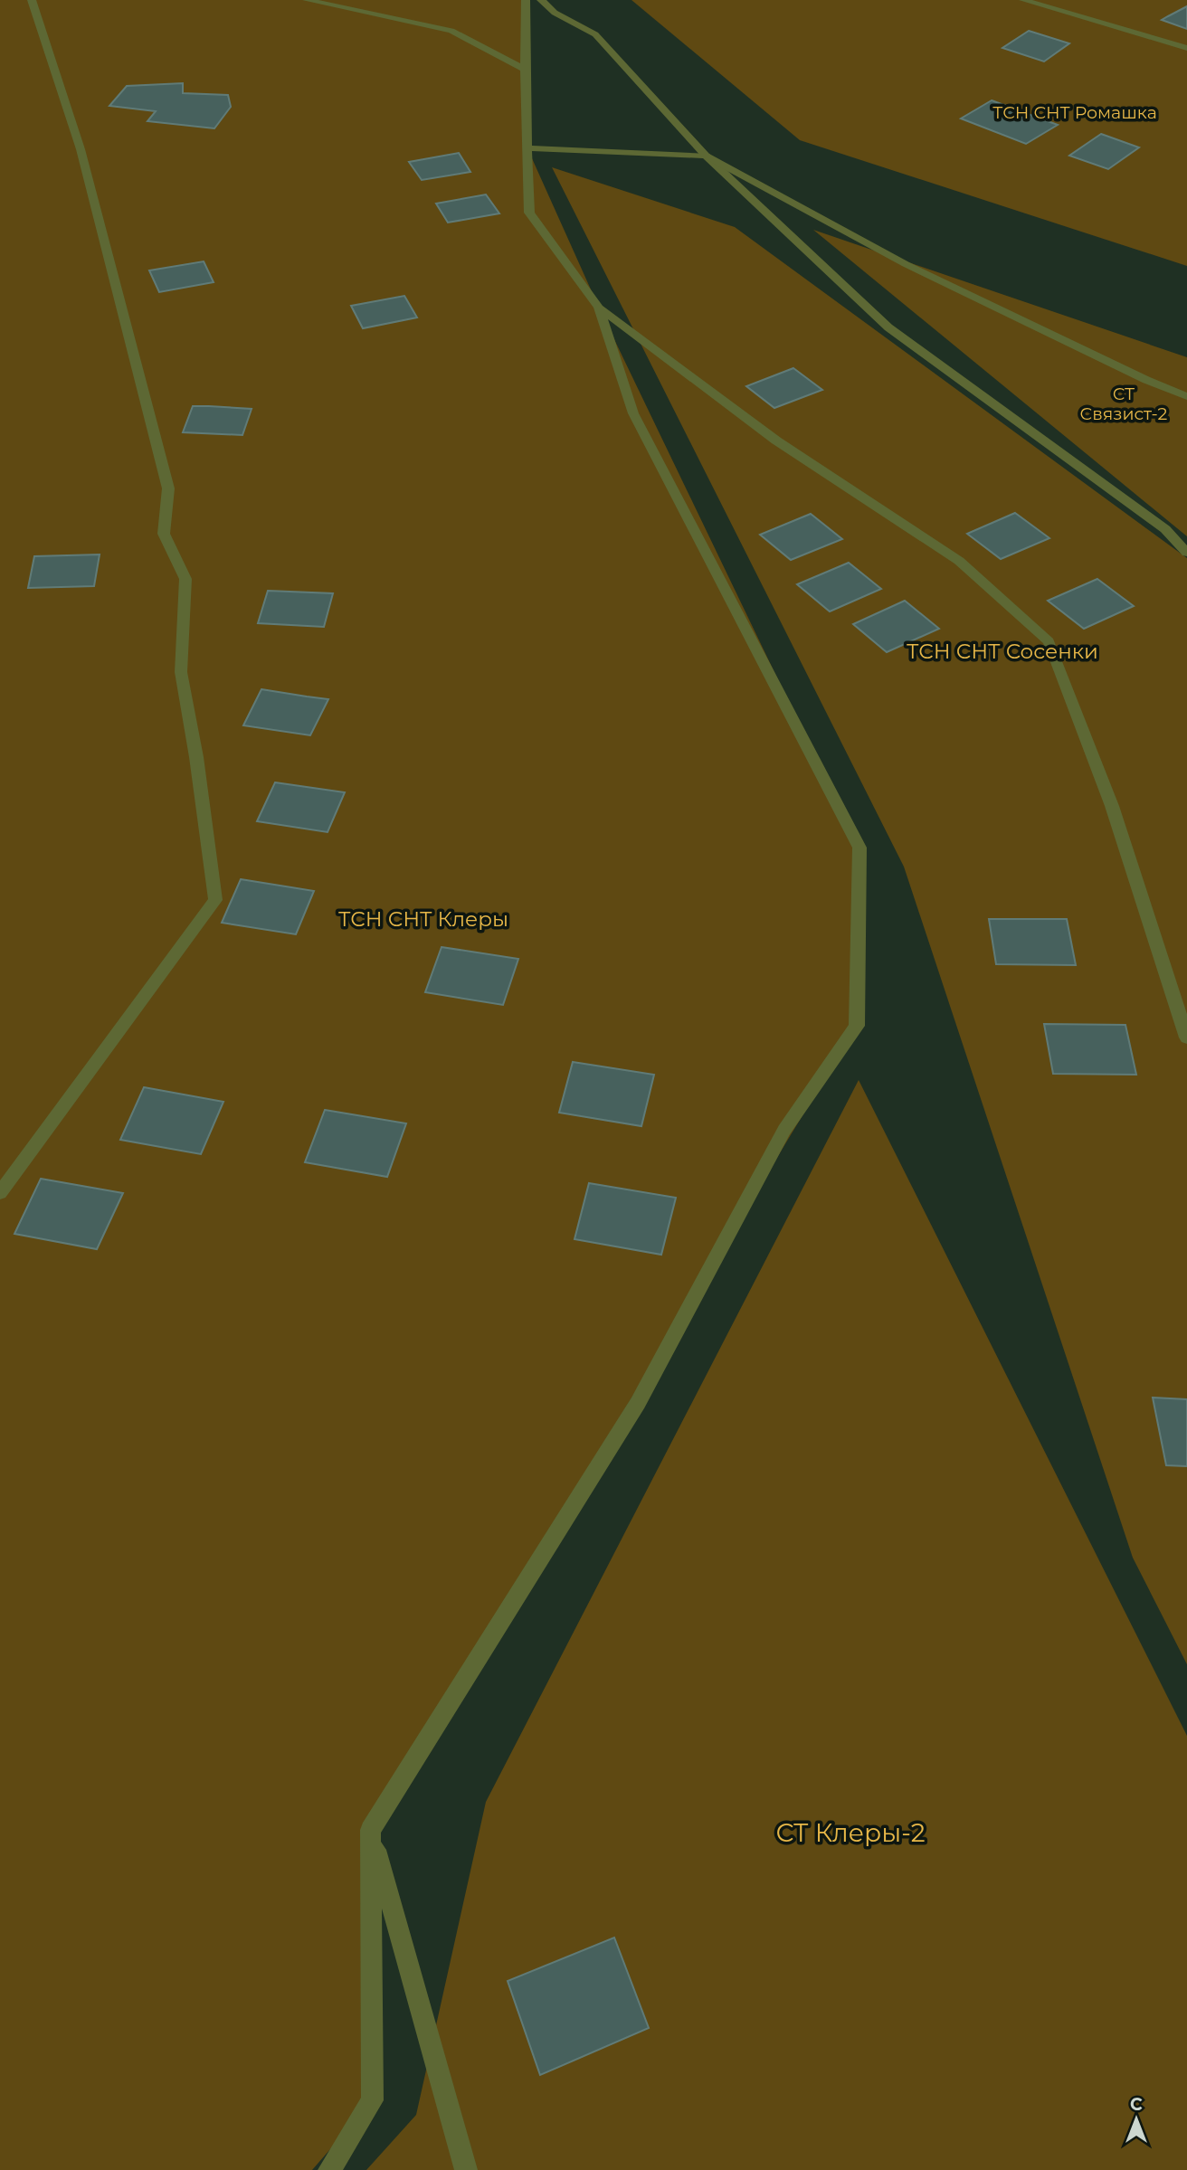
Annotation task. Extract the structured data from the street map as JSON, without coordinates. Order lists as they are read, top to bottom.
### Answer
{
  "parks": [
    "ТСН СНТ Ромашка",
    "СТ Связист-2",
    "ТСН СНТ Сосенки",
    "ТСН СНТ Клеры",
    "СТ Клеры-2"
  ],
  "north": "top"
}
